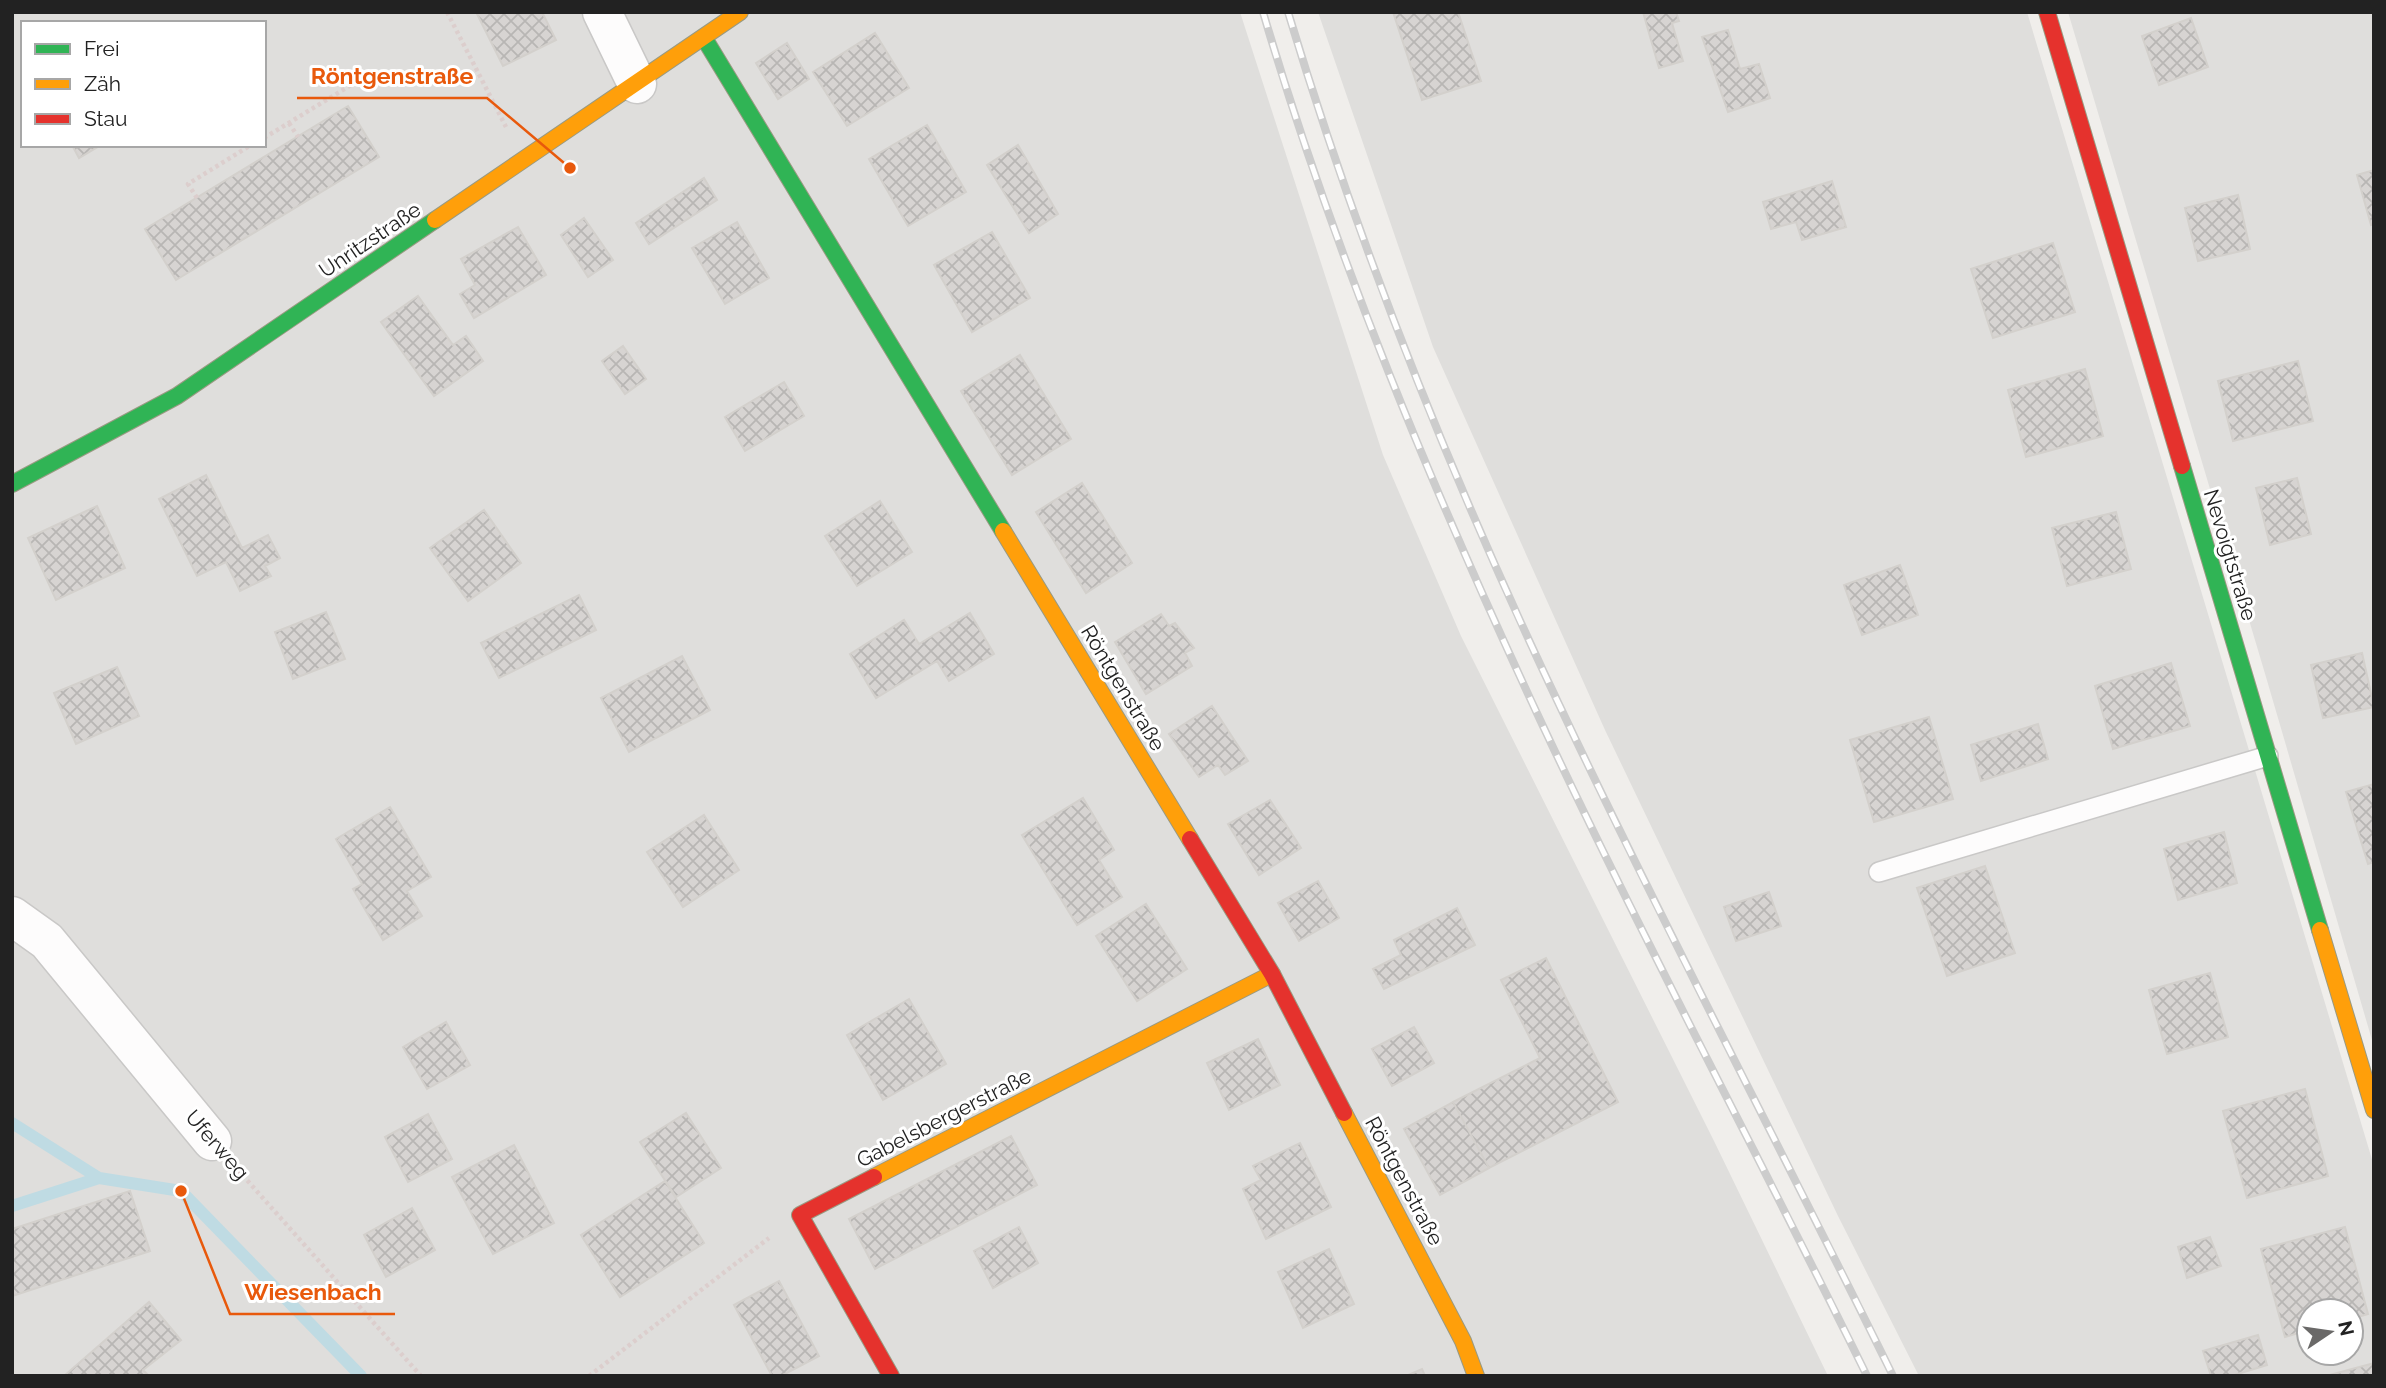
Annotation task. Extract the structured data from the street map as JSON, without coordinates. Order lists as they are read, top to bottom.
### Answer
{
  "streets": {
    "street": [
      "Unritzstraße",
      "Nevoigtstraße",
      "Röntgenstraße",
      "Gabelsbergerstraße",
      "Uferweg"
    ]
  },
  "crossings": [
    ["Unritzstraße", "Röntgenstraße"],
    ["Röntgenstraße", "Gabelsbergerstraße"]
  ],
  "places": ["Röntgenstraße", "Wiesenbach"],
  "legend": ["Frei", "Zäh", "Stau"],
  "north": "right"
}
